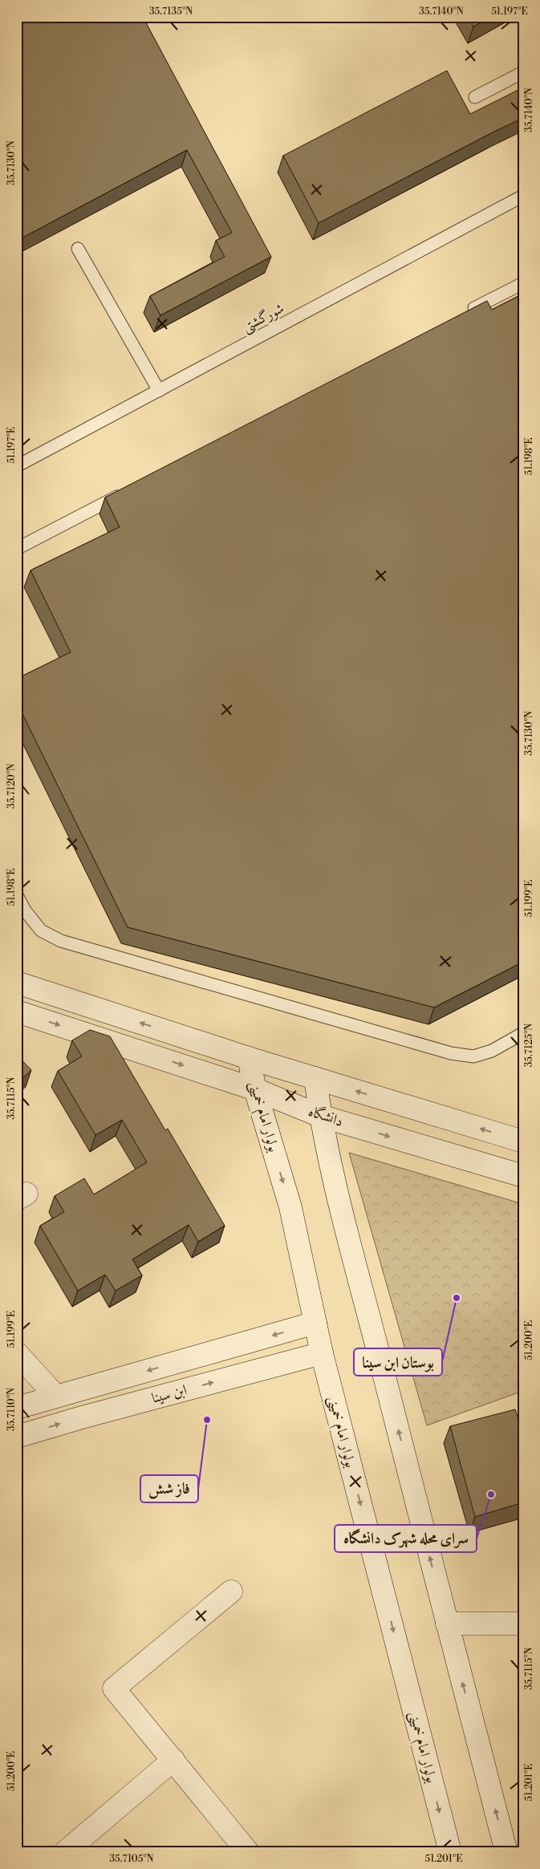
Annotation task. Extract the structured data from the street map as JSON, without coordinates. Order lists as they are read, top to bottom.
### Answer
{
  "streets": {
    "street": ["بولوار امام خمینی", "دانشگاه", "ابن سینا"],
    "lane": ["شورگشتی"]
  },
  "crossings": [
    ["بولوار امام خمینی", "دانشگاه"],
    ["بولوار امام خمینی", "ابن سینا"]
  ],
  "places": ["بوستان ابن سینا", "فاز شش", "سرای محله شهرک دانشگاه"],
  "coordinates": [
    "35.7135°N",
    "35.7140°N",
    "51.197°E",
    "35.7130°N",
    "51.198°E",
    "35.7120°N",
    "51.199°E",
    "35.7125°N",
    "35.7115°N",
    "51.200°E",
    "35.7110°N",
    "51.201°E",
    "35.7105°N"
  ]
}
